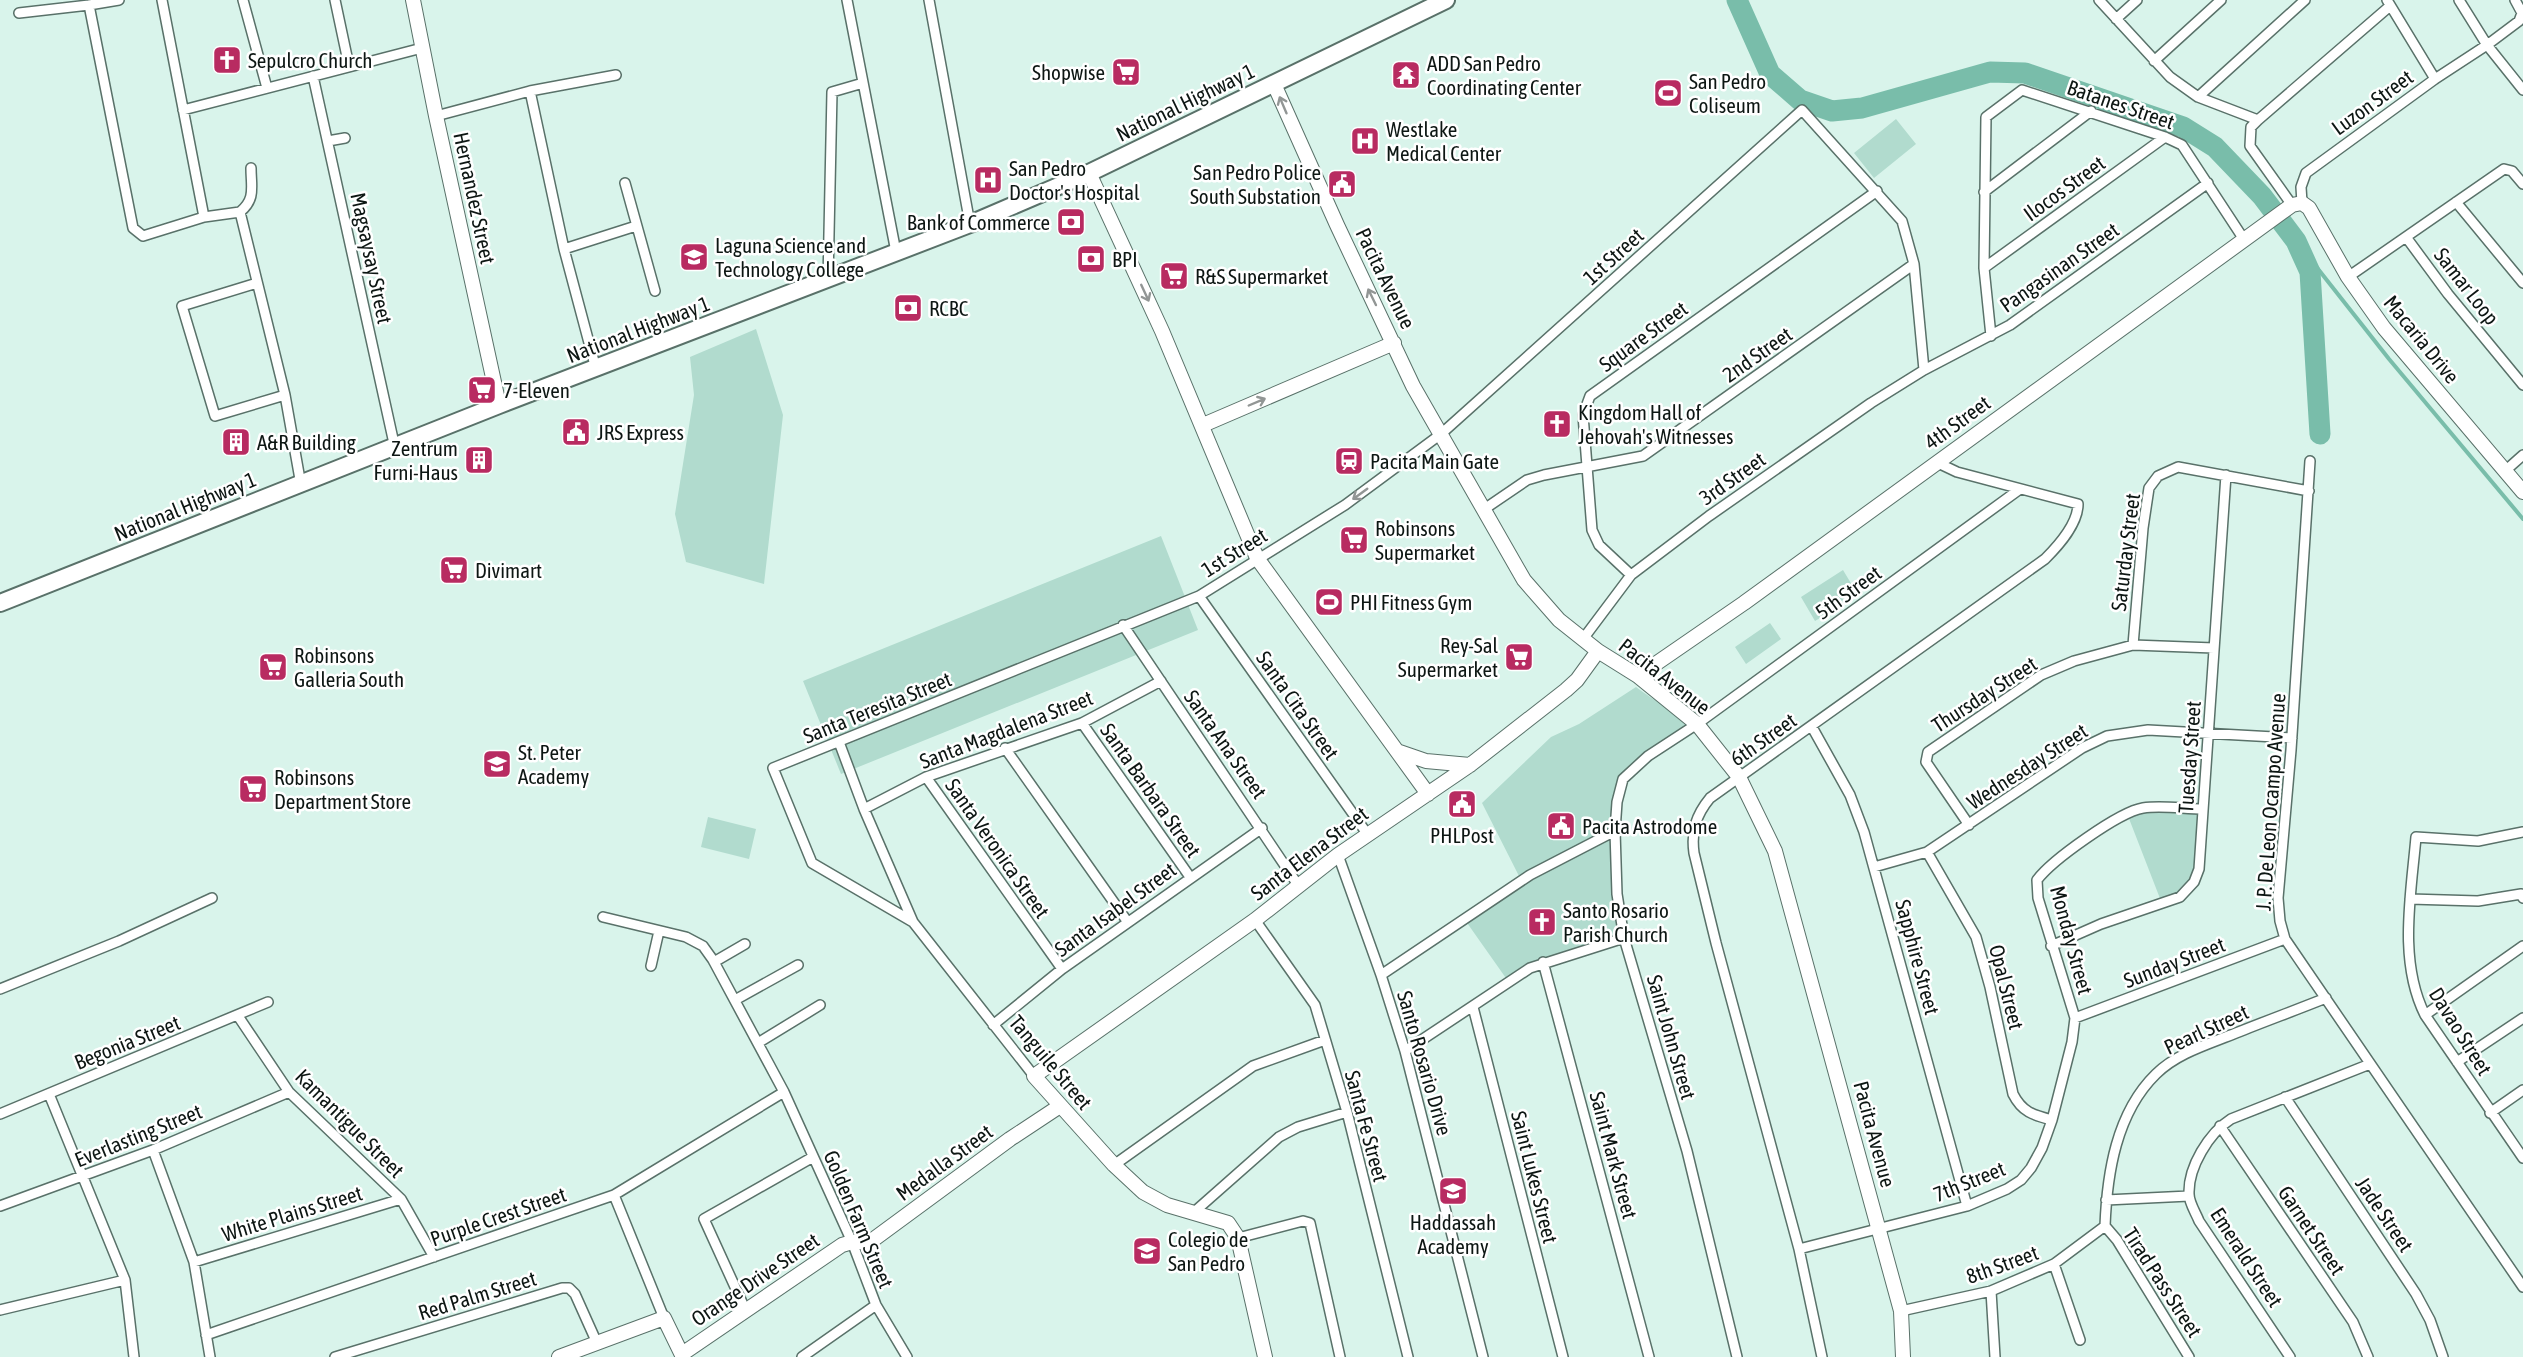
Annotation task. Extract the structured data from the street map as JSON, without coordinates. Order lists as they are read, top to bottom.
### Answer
{
  "streets": {
    "highway": ["National Highway 1"],
    "street": [
      "Luzon Street",
      "Batanes Street",
      "Ilocos Street",
      "Hernandez Street",
      "1st Street",
      "Magsaysay Street",
      "Pangasinan Street",
      "Pacita Avenue",
      "Samar Loop",
      "Square Street",
      "Macaria Drive",
      "2nd Street",
      "4th Street",
      "3rd Street",
      "Saturday Street",
      "5th Street",
      "Thursday Street",
      "Santa Cita Street",
      "Santa Teresita Street",
      "Santa Magdalena Street",
      "6th Street",
      "Santa Ana Street",
      "Tuesday Street",
      "Wednesday Street",
      "Santa Barbara Street",
      "J. P. De Leon Ocampo Avenue",
      "Santa Veronica Street",
      "Santa Elena Street",
      "Santa Isabel Street",
      "Monday Street",
      "Sapphire Street",
      "Sunday Street",
      "Opal Street",
      "Pearl Street",
      "Davao Street",
      "Saint John Street",
      "Begonia Street",
      "Tanguile Street",
      "Santo Rosario Drive",
      "Kamantigue Street",
      "Santa Fe Street",
      "Everlasting Street",
      "Saint Mark Street",
      "Medalla Street",
      "Saint Lukes Street",
      "7th Street",
      "White Plains Street",
      "Jade Street",
      "Purple Crest Street",
      "Golden Farm Street",
      "Garnet Street",
      "Emerald Street",
      "8th Street",
      "Orange Drive Street",
      "Tirad Pass Street",
      "Red Palm Street"
    ]
  },
  "crossings": [
    ["National Highway 1", "Hernandez Street"],
    ["National Highway 1", "Magsaysay Street"],
    ["National Highway 1", "Pacita Avenue"],
    ["Luzon Street", "Macaria Drive"],
    ["Luzon Street", "4th Street"],
    ["Batanes Street", "Ilocos Street"],
    ["Batanes Street", "Pangasinan Street"],
    ["Batanes Street", "4th Street"],
    ["1st Street", "Pangasinan Street"],
    ["1st Street", "Pacita Avenue"],
    ["1st Street", "Square Street"],
    ["1st Street", "2nd Street"],
    ["1st Street", "3rd Street"],
    ["1st Street", "Santa Cita Street"],
    ["1st Street", "Santa Teresita Street"],
    ["Pangasinan Street", "3rd Street"],
    ["Pacita Avenue", "2nd Street"],
    ["Pacita Avenue", "4th Street"],
    ["Pacita Avenue", "3rd Street"],
    ["Pacita Avenue", "5th Street"],
    ["Pacita Avenue", "6th Street"],
    ["Pacita Avenue", "Santa Elena Street"],
    ["Pacita Avenue", "Saint John Street"],
    ["Pacita Avenue", "7th Street"],
    ["Pacita Avenue", "8th Street"],
    ["Square Street", "2nd Street"],
    ["Square Street", "3rd Street"],
    ["Macaria Drive", "4th Street"],
    ["4th Street", "6th Street"],
    ["Saturday Street", "Thursday Street"],
    ["Saturday Street", "Tuesday Street"],
    ["Saturday Street", "J. P. De Leon Ocampo Avenue"],
    ["5th Street", "6th Street"],
    ["5th Street", "Saint John Street"],
    ["Thursday Street", "Tuesday Street"],
    ["Thursday Street", "Wednesday Street"],
    ["Santa Cita Street", "Santa Teresita Street"],
    ["Santa Cita Street", "Santa Elena Street"],
    ["Santa Teresita Street", "Santa Ana Street"],
    ["Santa Teresita Street", "Tanguile Street"],
    ["Santa Magdalena Street", "Santa Ana Street"],
    ["Santa Magdalena Street", "Santa Barbara Street"],
    ["Santa Magdalena Street", "Santa Veronica Street"],
    ["Santa Magdalena Street", "Tanguile Street"],
    ["6th Street", "Sapphire Street"],
    ["6th Street", "7th Street"],
    ["Santa Ana Street", "Santa Elena Street"],
    ["Santa Ana Street", "Santa Isabel Street"],
    ["Tuesday Street", "Wednesday Street"],
    ["Tuesday Street", "Monday Street"],
    ["Wednesday Street", "J. P. De Leon Ocampo Avenue"],
    ["Wednesday Street", "Sapphire Street"],
    ["Wednesday Street", "Opal Street"],
    ["Santa Barbara Street", "Santa Isabel Street"],
    ["J. P. De Leon Ocampo Avenue", "Sunday Street"],
    ["J. P. De Leon Ocampo Avenue", "Pearl Street"],
    ["J. P. De Leon Ocampo Avenue", "Emerald Street"],
    ["Santa Veronica Street", "Santa Isabel Street"],
    ["Santa Elena Street", "Tanguile Street"],
    ["Santa Elena Street", "Santa Fe Street"],
    ["Santa Isabel Street", "Tanguile Street"],
    ["Monday Street", "Sunday Street"],
    ["Monday Street", "7th Street"],
    ["Sapphire Street", "7th Street"],
    ["Sunday Street", "7th Street"],
    ["Opal Street", "7th Street"],
    ["Pearl Street", "8th Street"],
    ["Pearl Street", "Tirad Pass Street"],
    ["Saint John Street", "Santo Rosario Drive"],
    ["Begonia Street", "Kamantigue Street"],
    ["Tanguile Street", "Medalla Street"],
    ["Kamantigue Street", "Everlasting Street"],
    ["Kamantigue Street", "White Plains Street"],
    ["Kamantigue Street", "Purple Crest Street"],
    ["Medalla Street", "Golden Farm Street"],
    ["Medalla Street", "Orange Drive Street"],
    ["Jade Street", "Emerald Street"],
    ["Purple Crest Street", "Golden Farm Street"],
    ["Golden Farm Street", "Orange Drive Street"],
    ["Garnet Street", "Emerald Street"],
    ["8th Street", "Tirad Pass Street"]
  ],
  "places": {
    "church": ["Sepulcro Church", "Kingdom Hall of Jehovah's Witnesses", "Santo Rosario Parish Church"],
    "supermarket": [
      "Shopwise",
      "R&S Supermarket",
      "7-Eleven",
      "Robinsons Supermarket",
      "Divimart",
      "Rey-Sal Supermarket",
      "Robinsons Galleria South",
      "Robinsons Department Store"
    ],
    "temple": ["ADD San Pedro Coordinating Center"],
    "sports": ["San Pedro Coliseum", "PHI Fitness Gym"],
    "hospital": ["Westlake Medical Center", "San Pedro Doctor's Hospital"],
    "public building": [
      "San Pedro Police South Substation",
      "JRS Express",
      "PHLPost",
      "Pacita Astrodome"
    ],
    "bank": ["Bank of Commerce", "BPI", "RCBC"],
    "school or university": [
      "Laguna Science and Technology College",
      "St. Peter Academy",
      "Haddassah Academy",
      "Colegio de San Pedro"
    ],
    "building": ["A&R Building", "Zentrum Furni-Haus"],
    "station": ["Pacita Main Gate"]
  }
}
